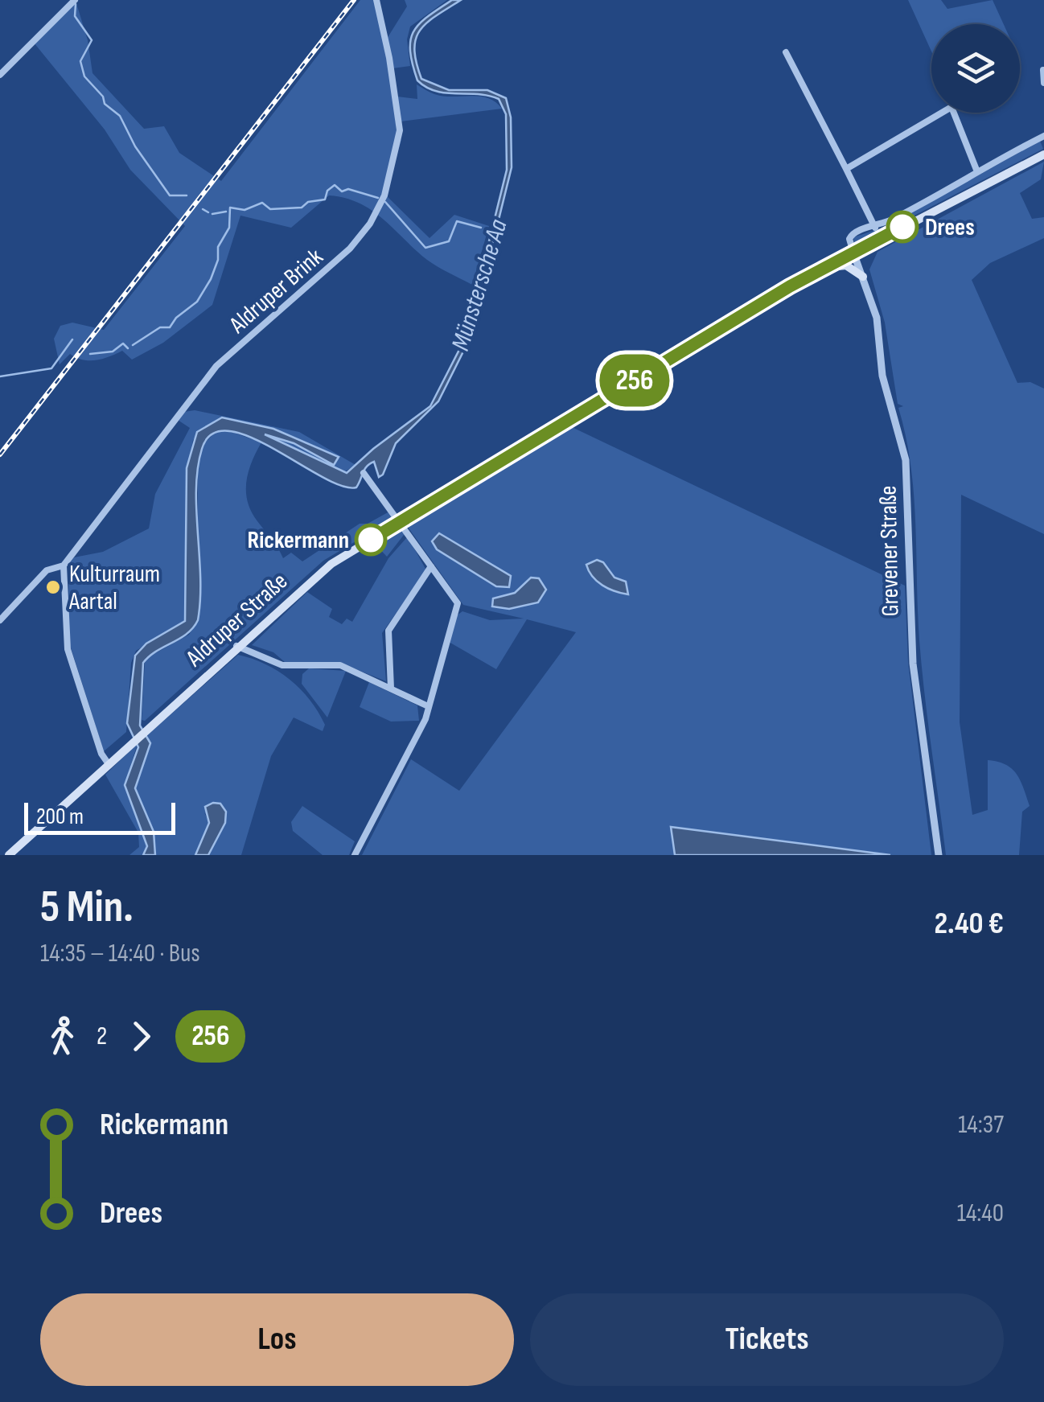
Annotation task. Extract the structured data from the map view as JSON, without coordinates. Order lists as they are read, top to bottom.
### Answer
{
  "streets": {
    "main road": ["Aldruper Straße"],
    "street": ["Aldruper Brink", "Grevener Straße"]
  },
  "crossings": [
    ["Grevener Straße", "Aldruper Straße"]
  ],
  "water": ["Münstersche Aa"],
  "places": ["Drees", "Rickermann", "Kulturraum Aartal"],
  "lines": ["bus line 256"],
  "scale_bar": "200 m",
  "page": {
    "on_map": "256",
    "scale": "200 m",
    "heading": ["5 Min.", "14:35 – 14:40 · Bus", "2.40 €"],
    "legs": ["2", "256"],
    "list": [
      {
        "name": "Rickermann",
        "value": "14:37"
      },
      {
        "name": "Drees",
        "value": "14:40"
      }
    ],
    "buttons": ["Los", "Tickets"]
  }
}
